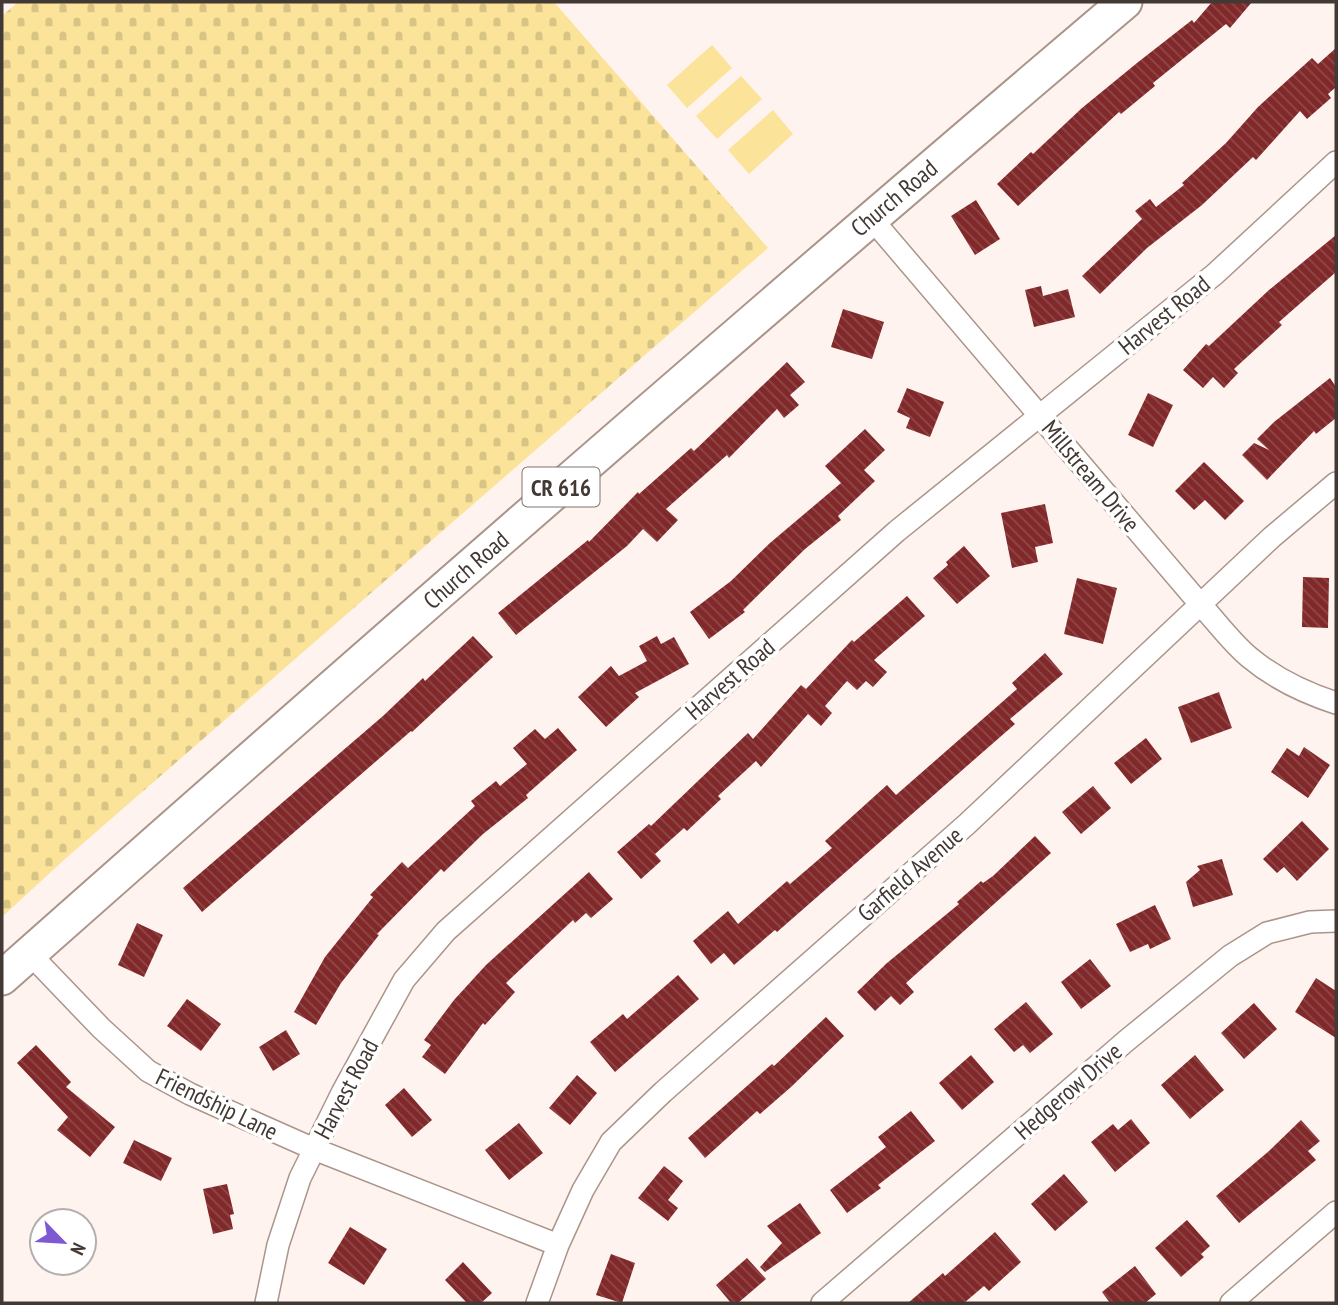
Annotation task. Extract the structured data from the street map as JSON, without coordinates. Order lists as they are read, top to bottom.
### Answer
{
  "streets": {
    "main road": ["Church Road", "CR 616"],
    "street": [
      "Harvest Road",
      "Millstream Drive",
      "Garfield Avenue",
      "Hedgerow Drive",
      "Friendship Lane"
    ]
  },
  "crossings": [
    ["Church Road", "Millstream Drive"],
    ["Church Road", "Friendship Lane"],
    ["Harvest Road", "Millstream Drive"],
    ["Harvest Road", "Friendship Lane"],
    ["Millstream Drive", "Garfield Avenue"],
    ["Garfield Avenue", "Friendship Lane"]
  ],
  "north": "bottom right"
}
